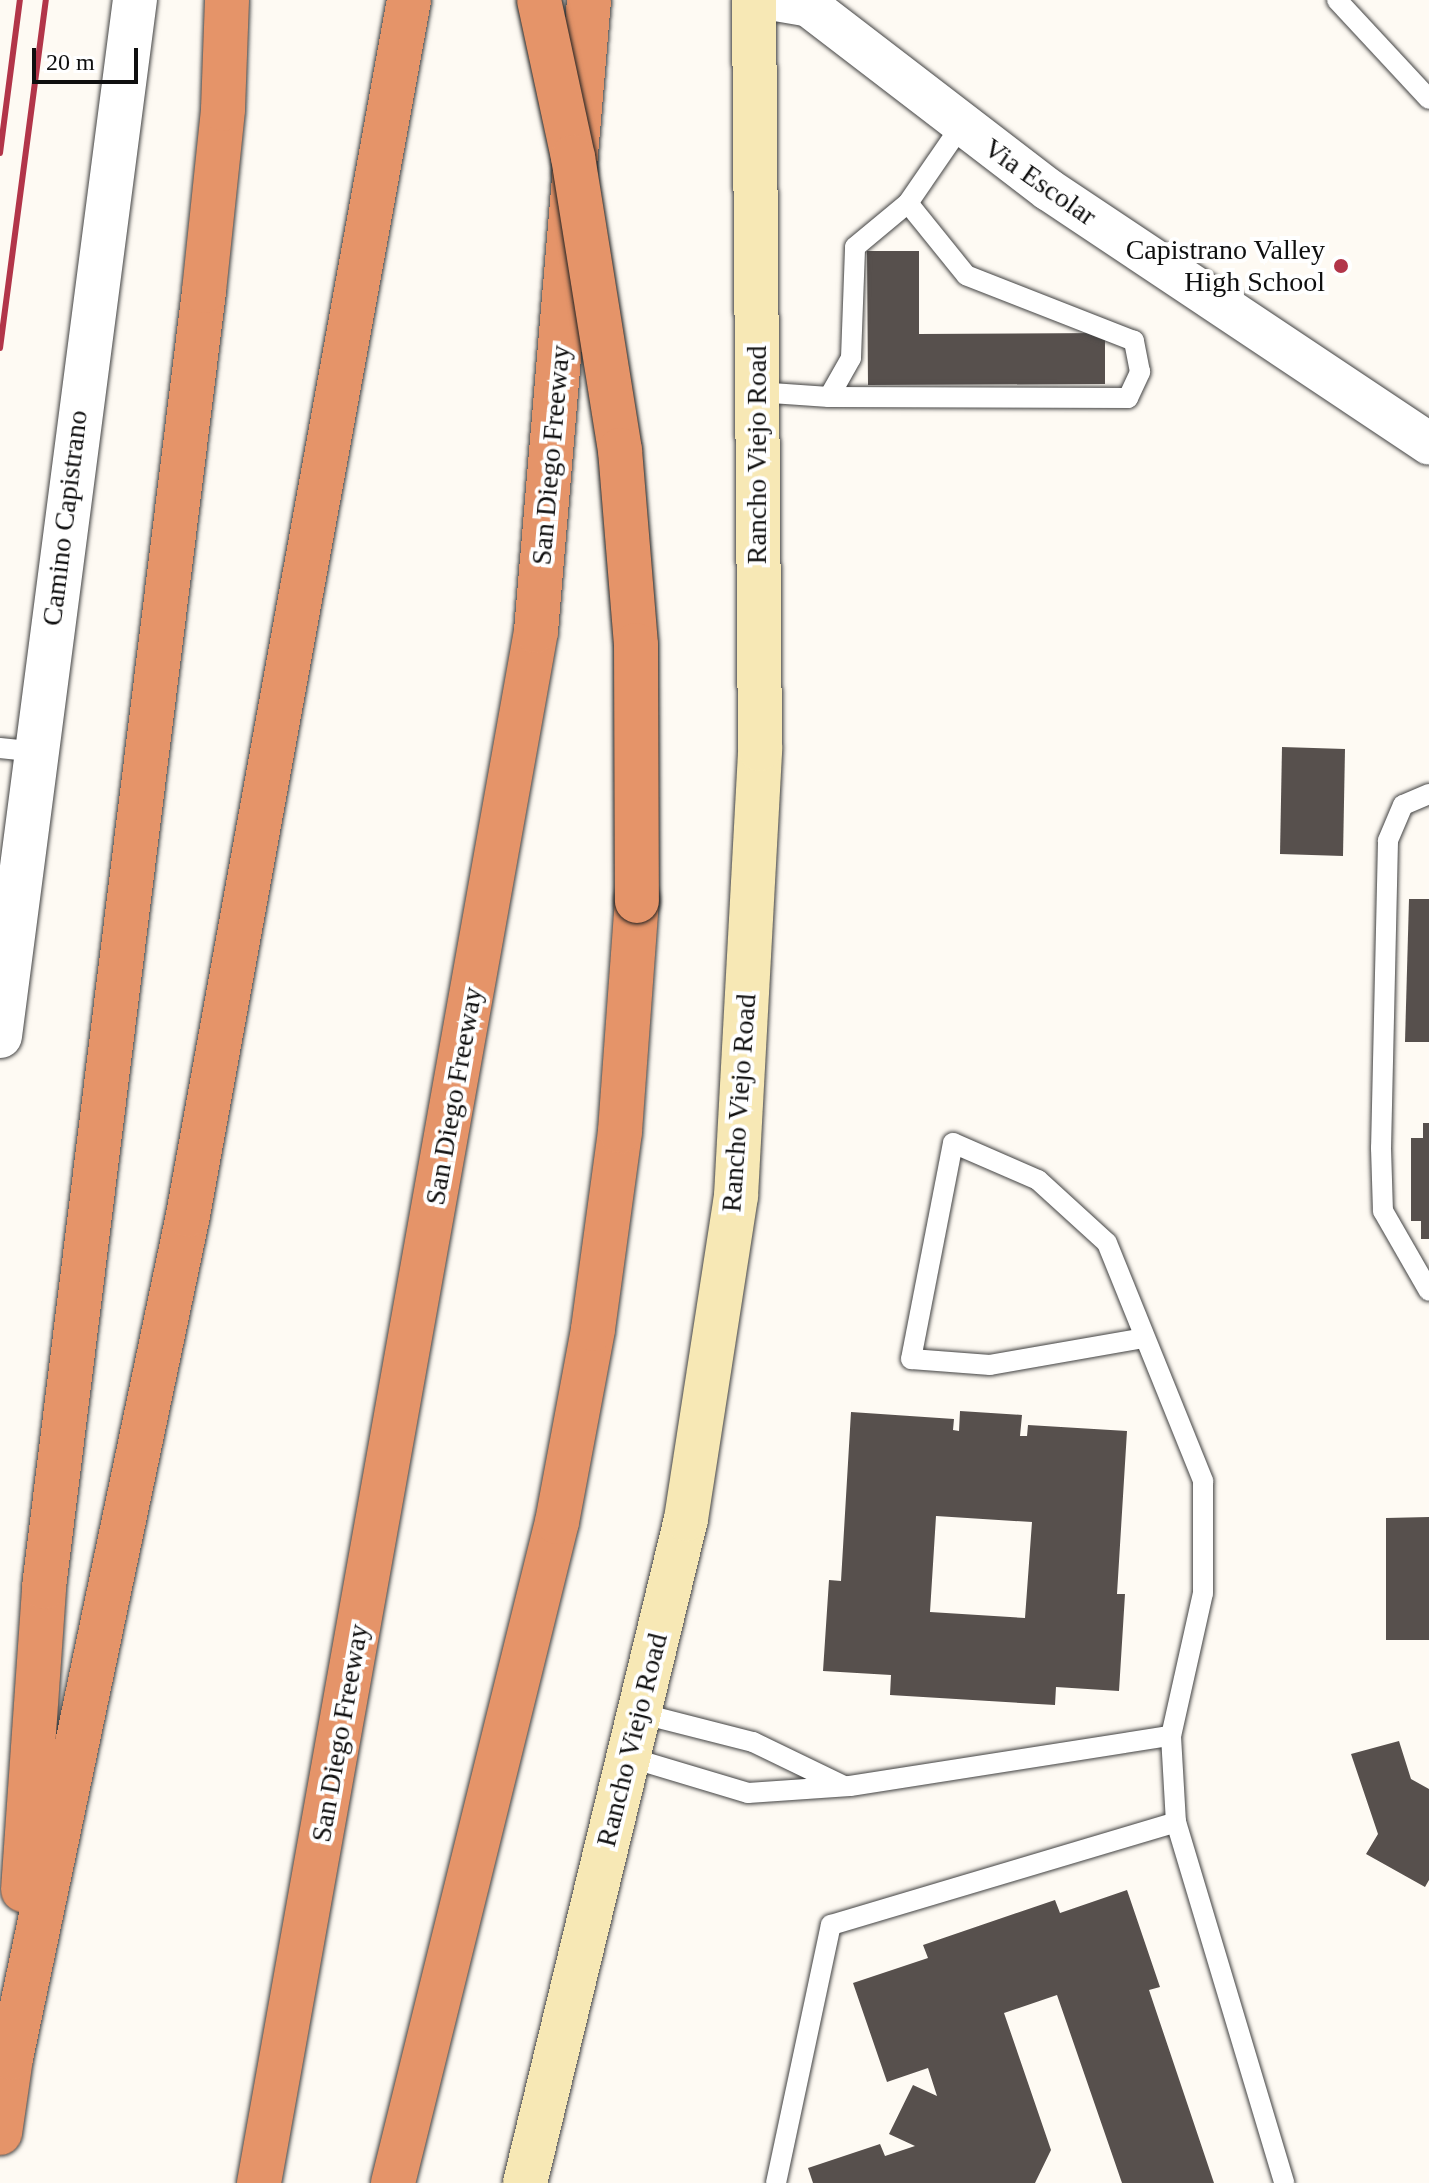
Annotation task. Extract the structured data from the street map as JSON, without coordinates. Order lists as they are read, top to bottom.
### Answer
{
  "streets": {
    "highway": ["San Diego Freeway"],
    "main road": ["Rancho Viejo Road"],
    "street": ["Via Escolar", "Camino Capistrano"]
  },
  "places": ["Capistrano Valley High School"],
  "scale_bar": "20 m"
}
